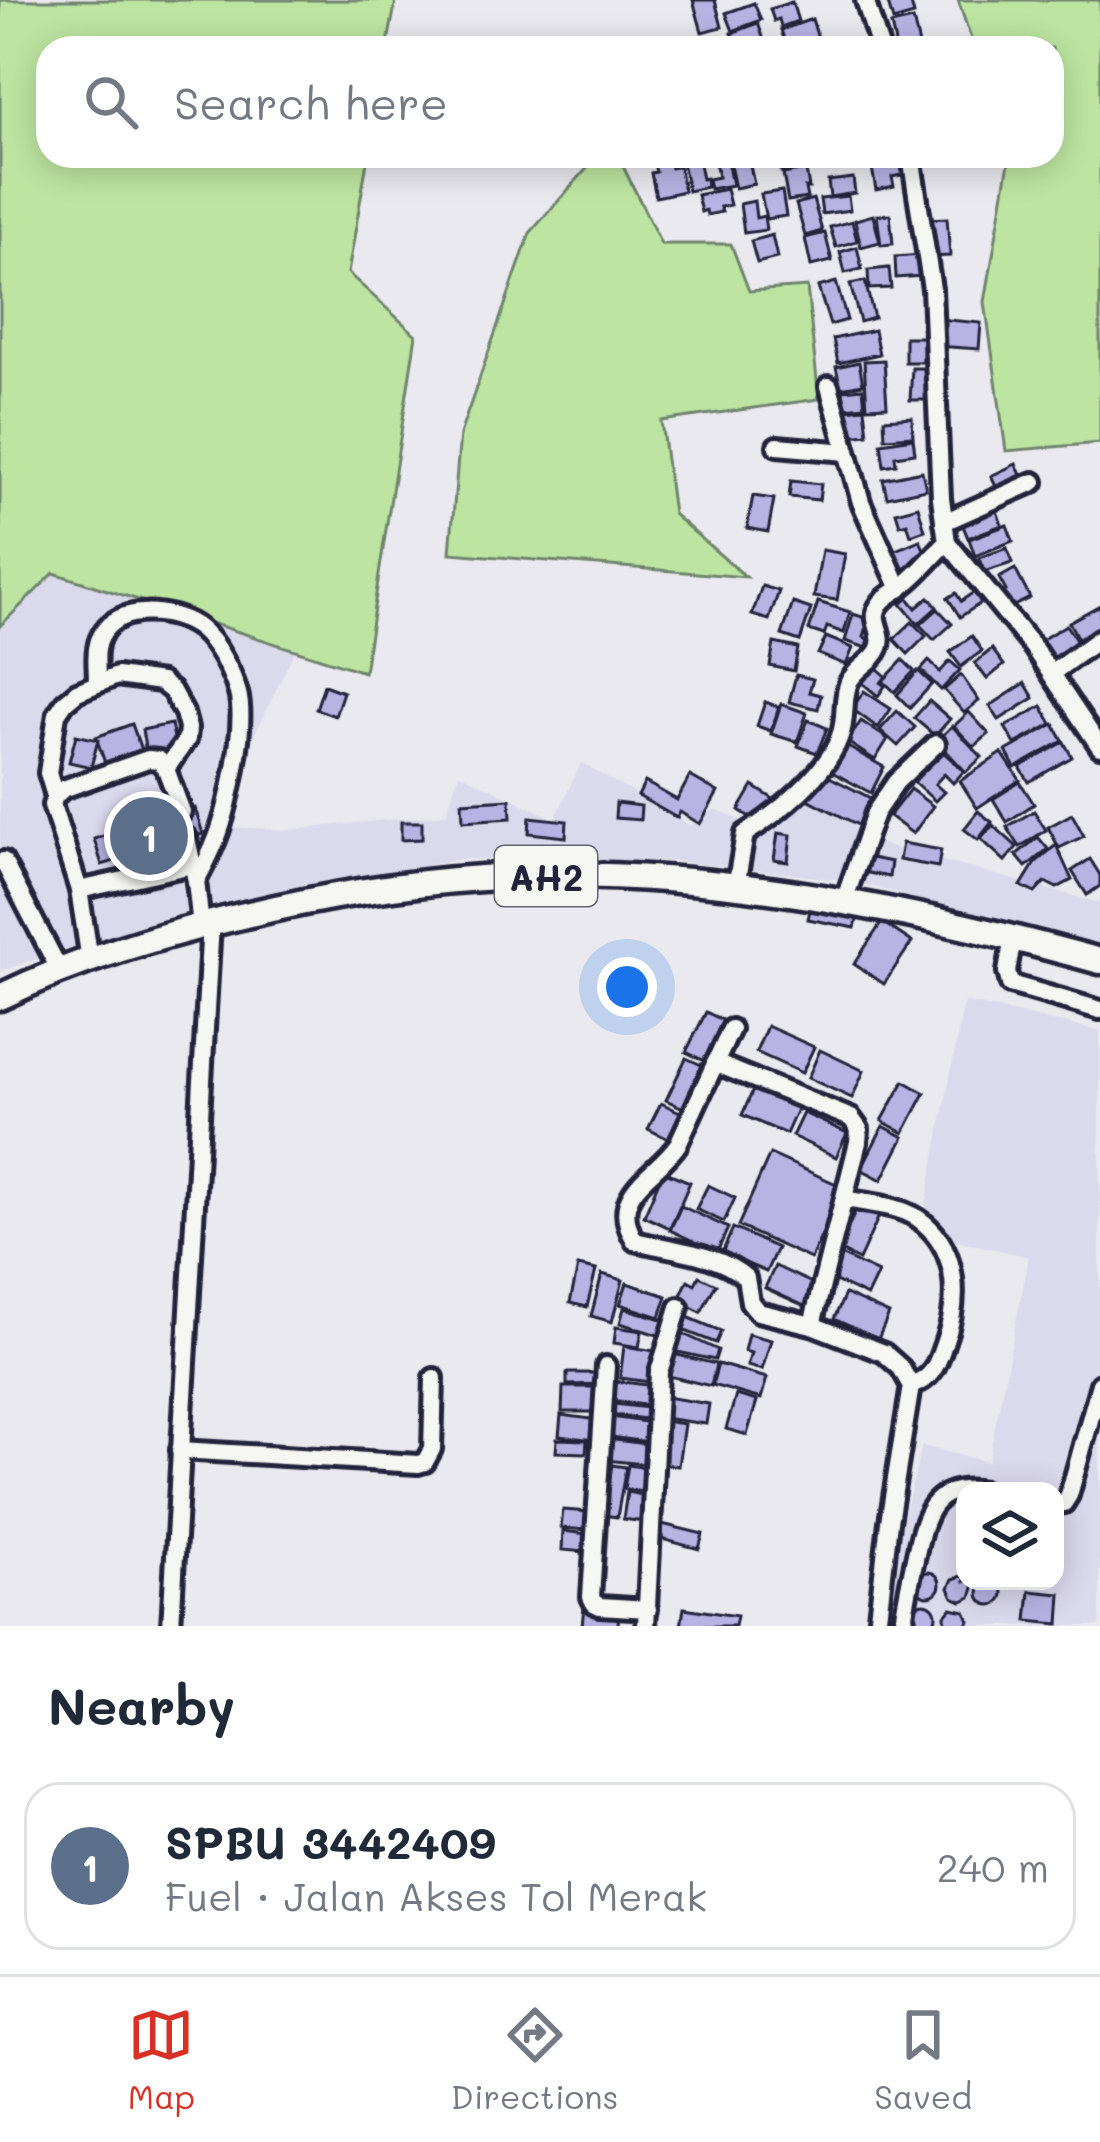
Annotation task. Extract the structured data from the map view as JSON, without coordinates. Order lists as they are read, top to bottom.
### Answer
{
  "streets": {
    "highway": ["AH2"]
  },
  "page": {
    "search": "Search here",
    "pins": "1",
    "heading": "Nearby",
    "list": [
      {
        "mark": "1",
        "name": "SPBU 3442409",
        "note": "Fuel · Jalan Akses Tol Merak",
        "value": "240 m"
      }
    ],
    "nav": ["Map", "Directions", "Saved"]
  }
}
